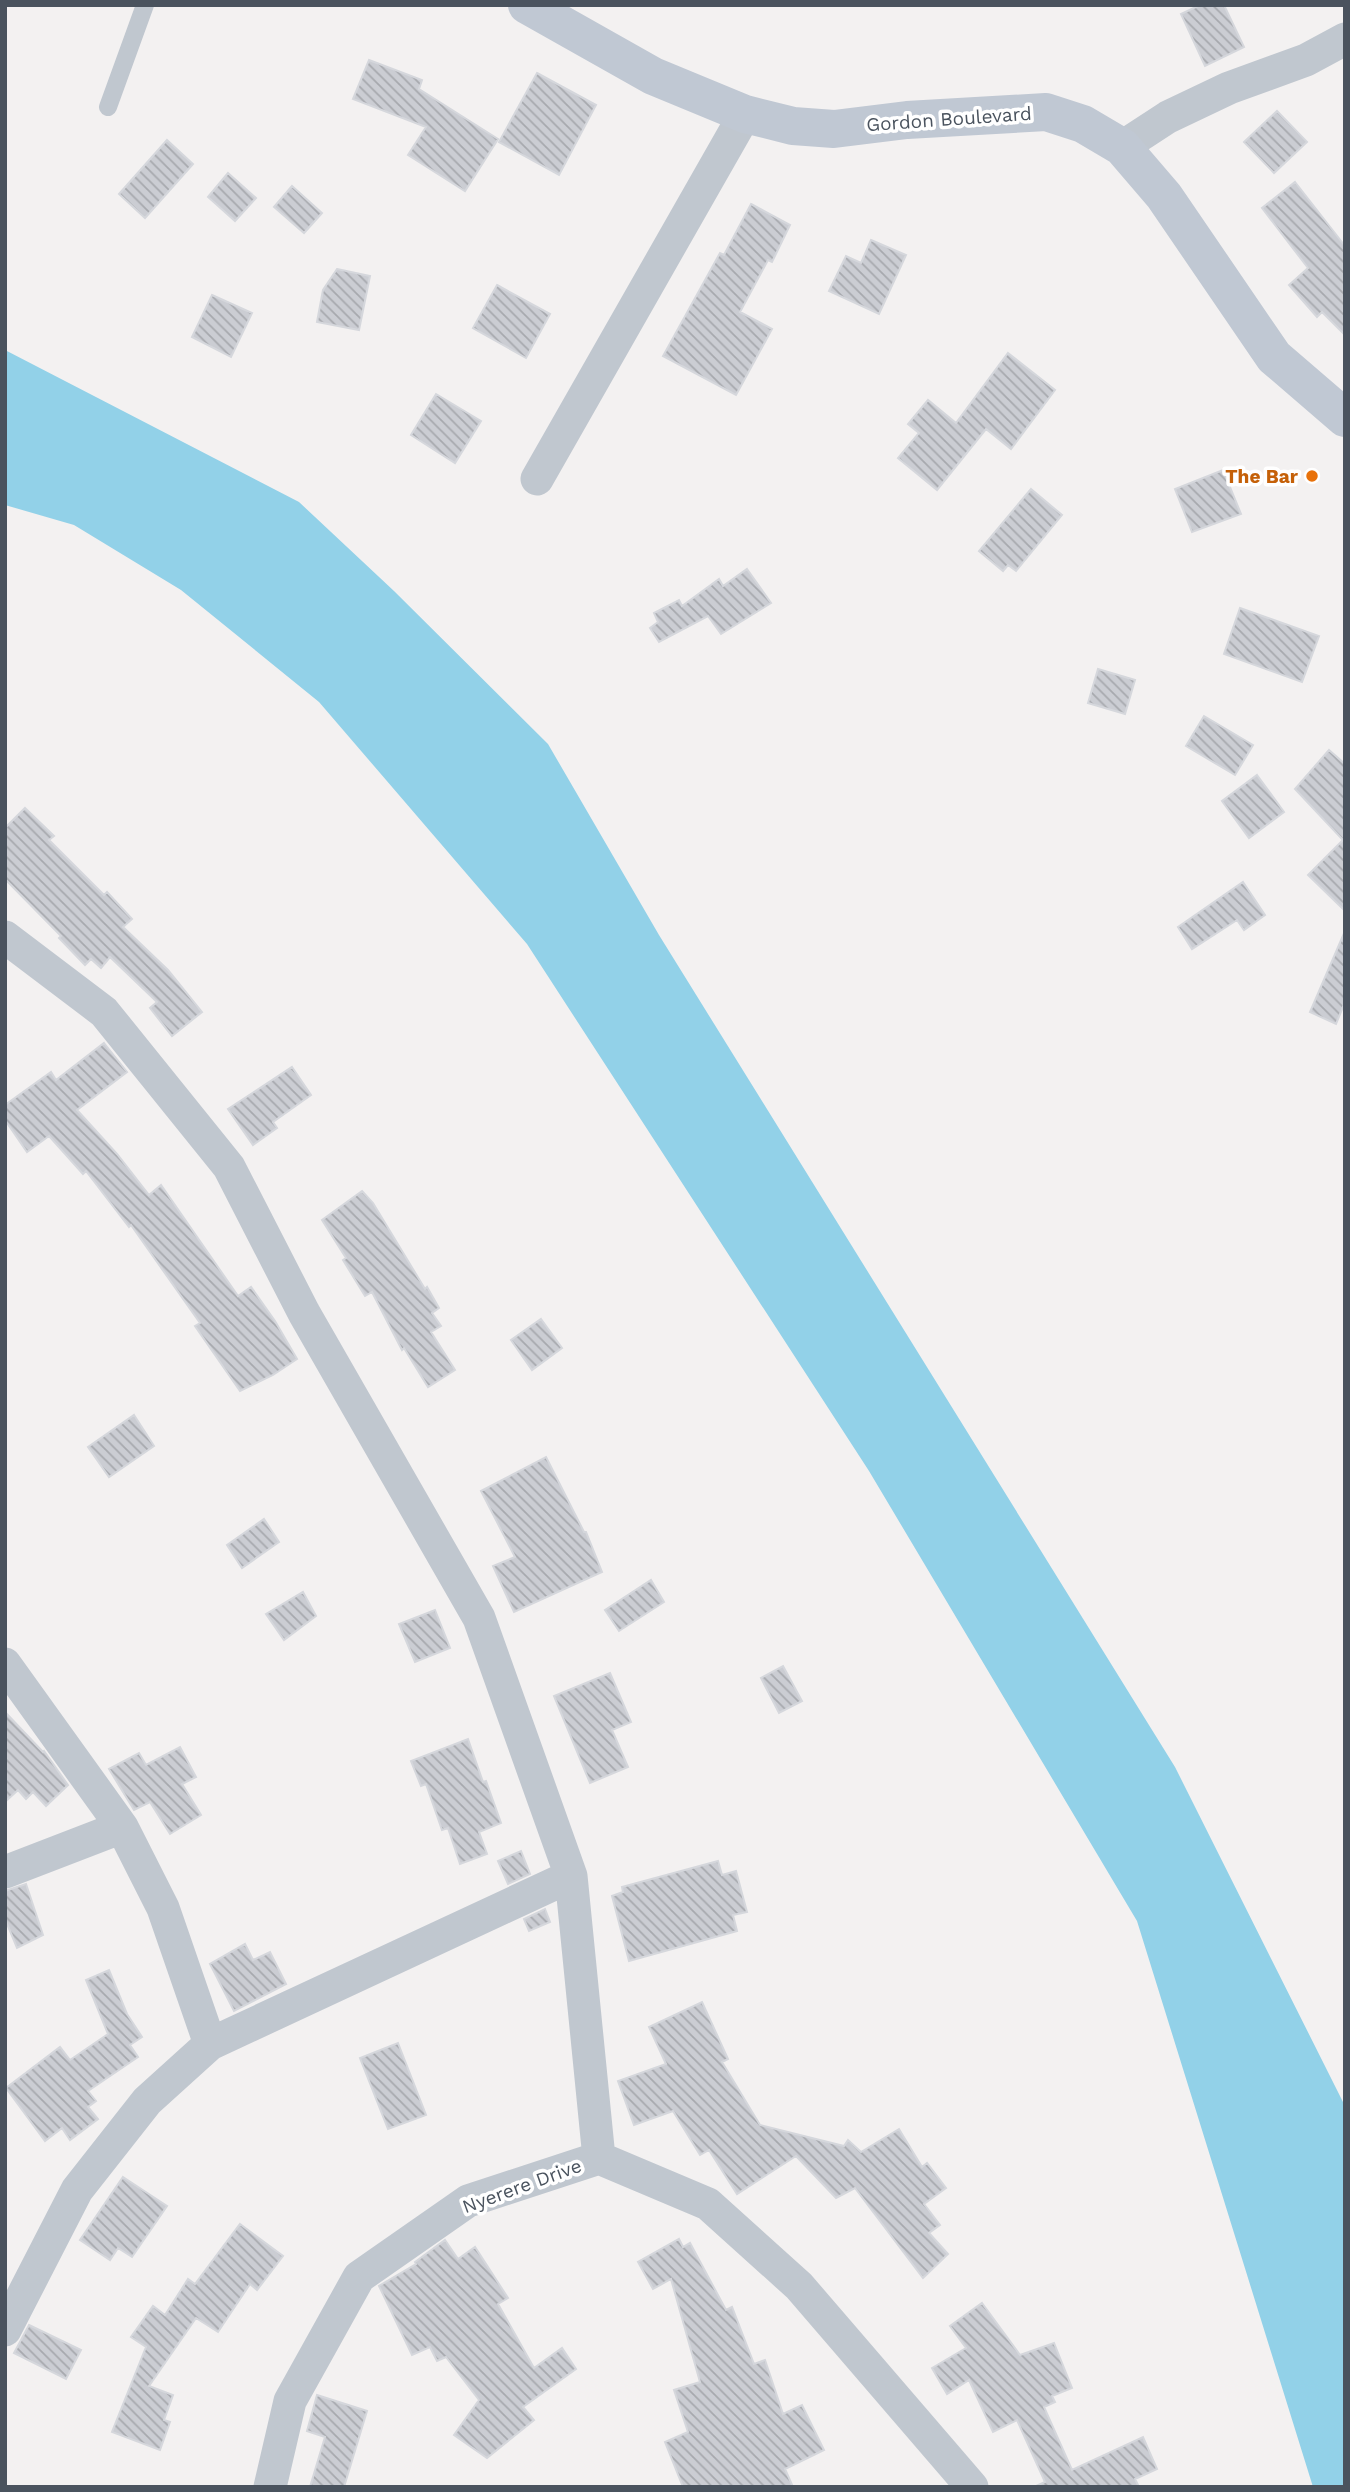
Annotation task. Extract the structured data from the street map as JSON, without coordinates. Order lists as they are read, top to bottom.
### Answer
{
  "streets": {
    "street": ["Gordon Boulevard", "Nyerere Drive"]
  },
  "places": ["The Bar"]
}
